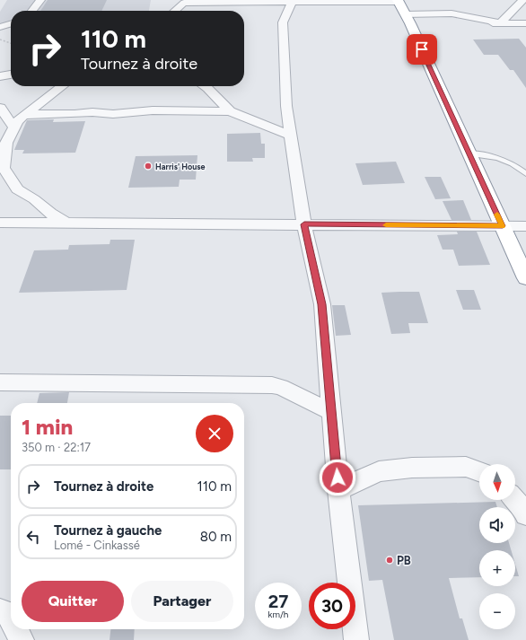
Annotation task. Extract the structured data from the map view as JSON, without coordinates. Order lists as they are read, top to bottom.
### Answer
{
  "places": ["Harris' House", "PB"],
  "north": "bottom",
  "page": {
    "turn": ["110 m", "Tournez à droite"],
    "heading": ["1 min", "350 m · 22:17"],
    "map_buttons": ["+", "−"],
    "list": [
      {
        "name": "Tournez à droite",
        "value": "110 m"
      },
      {
        "name": "Tournez à gauche",
        "note": "Lomé - Cinkassé",
        "value": "80 m"
      }
    ],
    "buttons": ["Quitter", "Partager"],
    "speed": "27 km/h",
    "limit": "30"
  }
}
